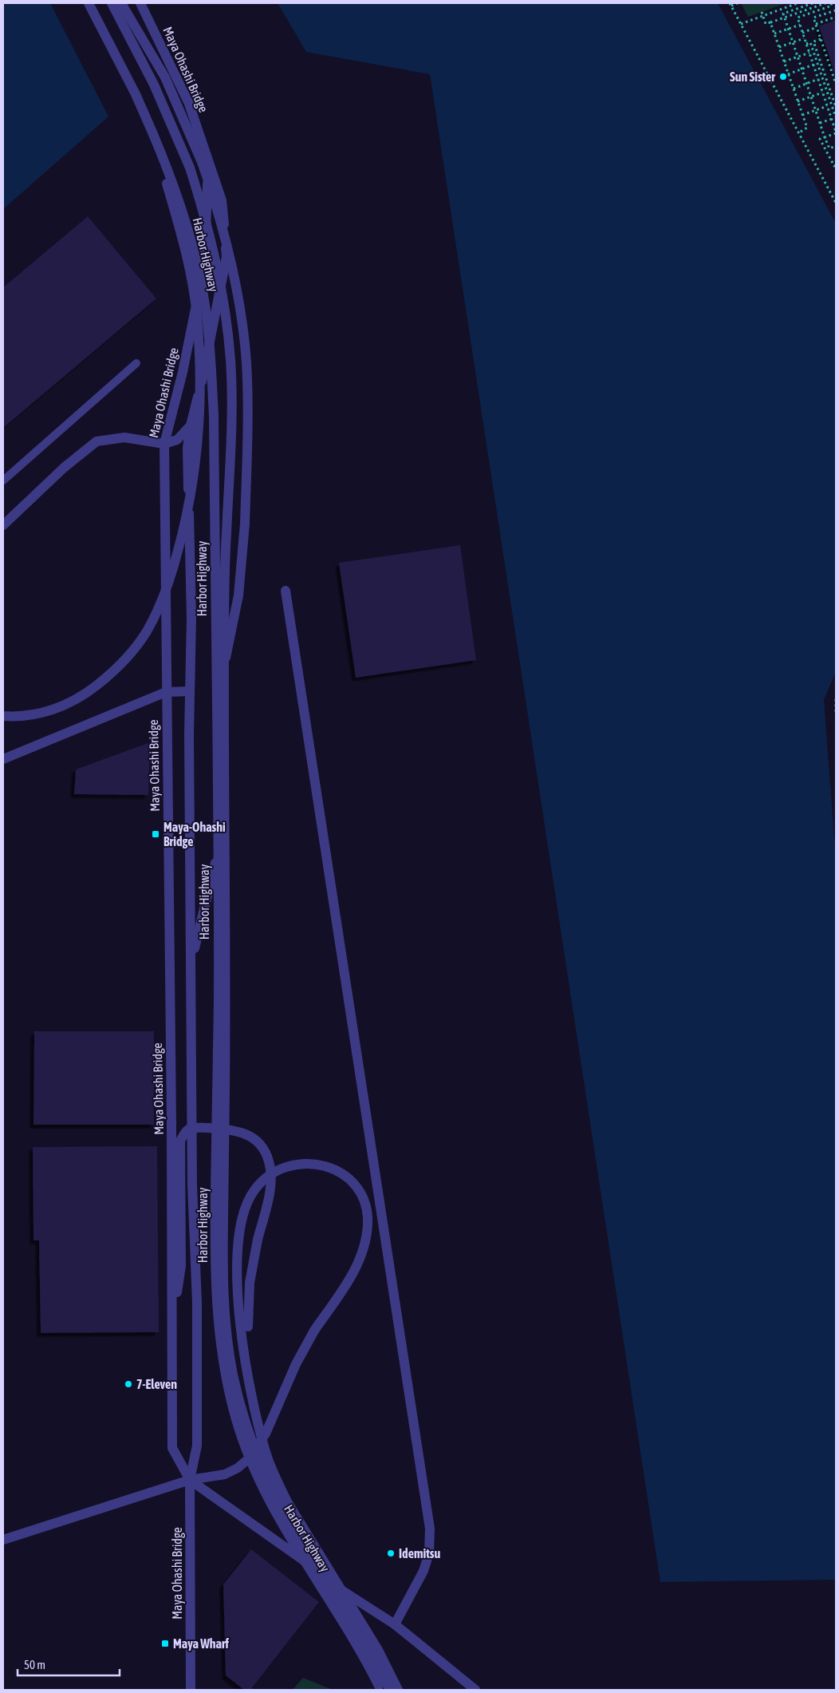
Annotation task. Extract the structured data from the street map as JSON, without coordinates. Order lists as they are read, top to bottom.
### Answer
{
  "streets": {
    "street": ["Maya Ohashi Bridge", "Harbor Highway"]
  },
  "places": {
    "other": ["Sun Sister", "7-Eleven", "Idemitsu"],
    "transit": ["Maya-Ohashi Bridge", "Maya Wharf"]
  },
  "scale_bar": "50 m"
}
